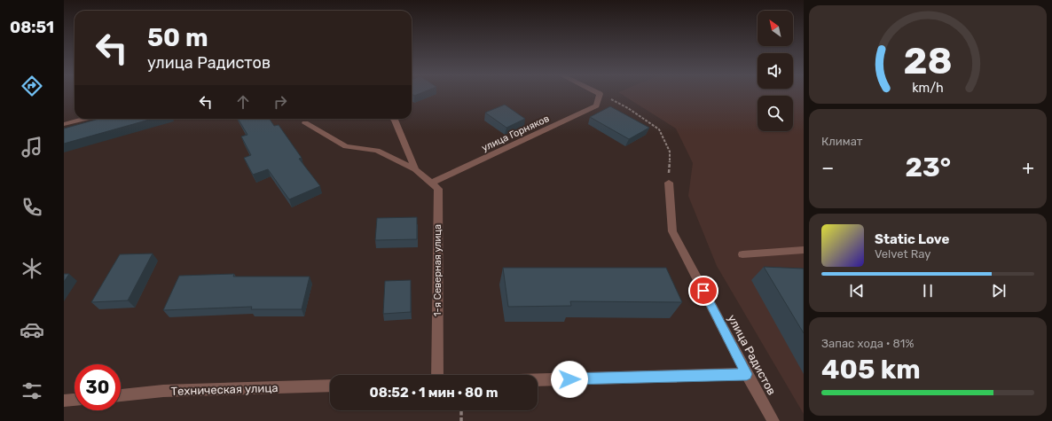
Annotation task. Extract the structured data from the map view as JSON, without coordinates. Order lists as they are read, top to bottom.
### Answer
{
  "streets": {
    "street": [
      "улица Горняков",
      "1-я Северная улица",
      "улица Радистов",
      "Техническая улица"
    ]
  },
  "crossings": [
    ["улица Горняков", "1-я Северная улица"]
  ],
  "north": "top left",
  "page": {
    "tabs": "08:51",
    "turn": ["50 m", "улица Радистов"],
    "tile": [
      "Климат",
      ["Запас хода · 81%", "405 km"]
    ],
    "heat": ["−", "23°", "+"],
    "song": ["Static Love", "Velvet Ray"],
    "limit": "30",
    "trip": "08:52 · 1 мин · 80 m",
    "gauge": ["28", "km/h"]
  }
}
